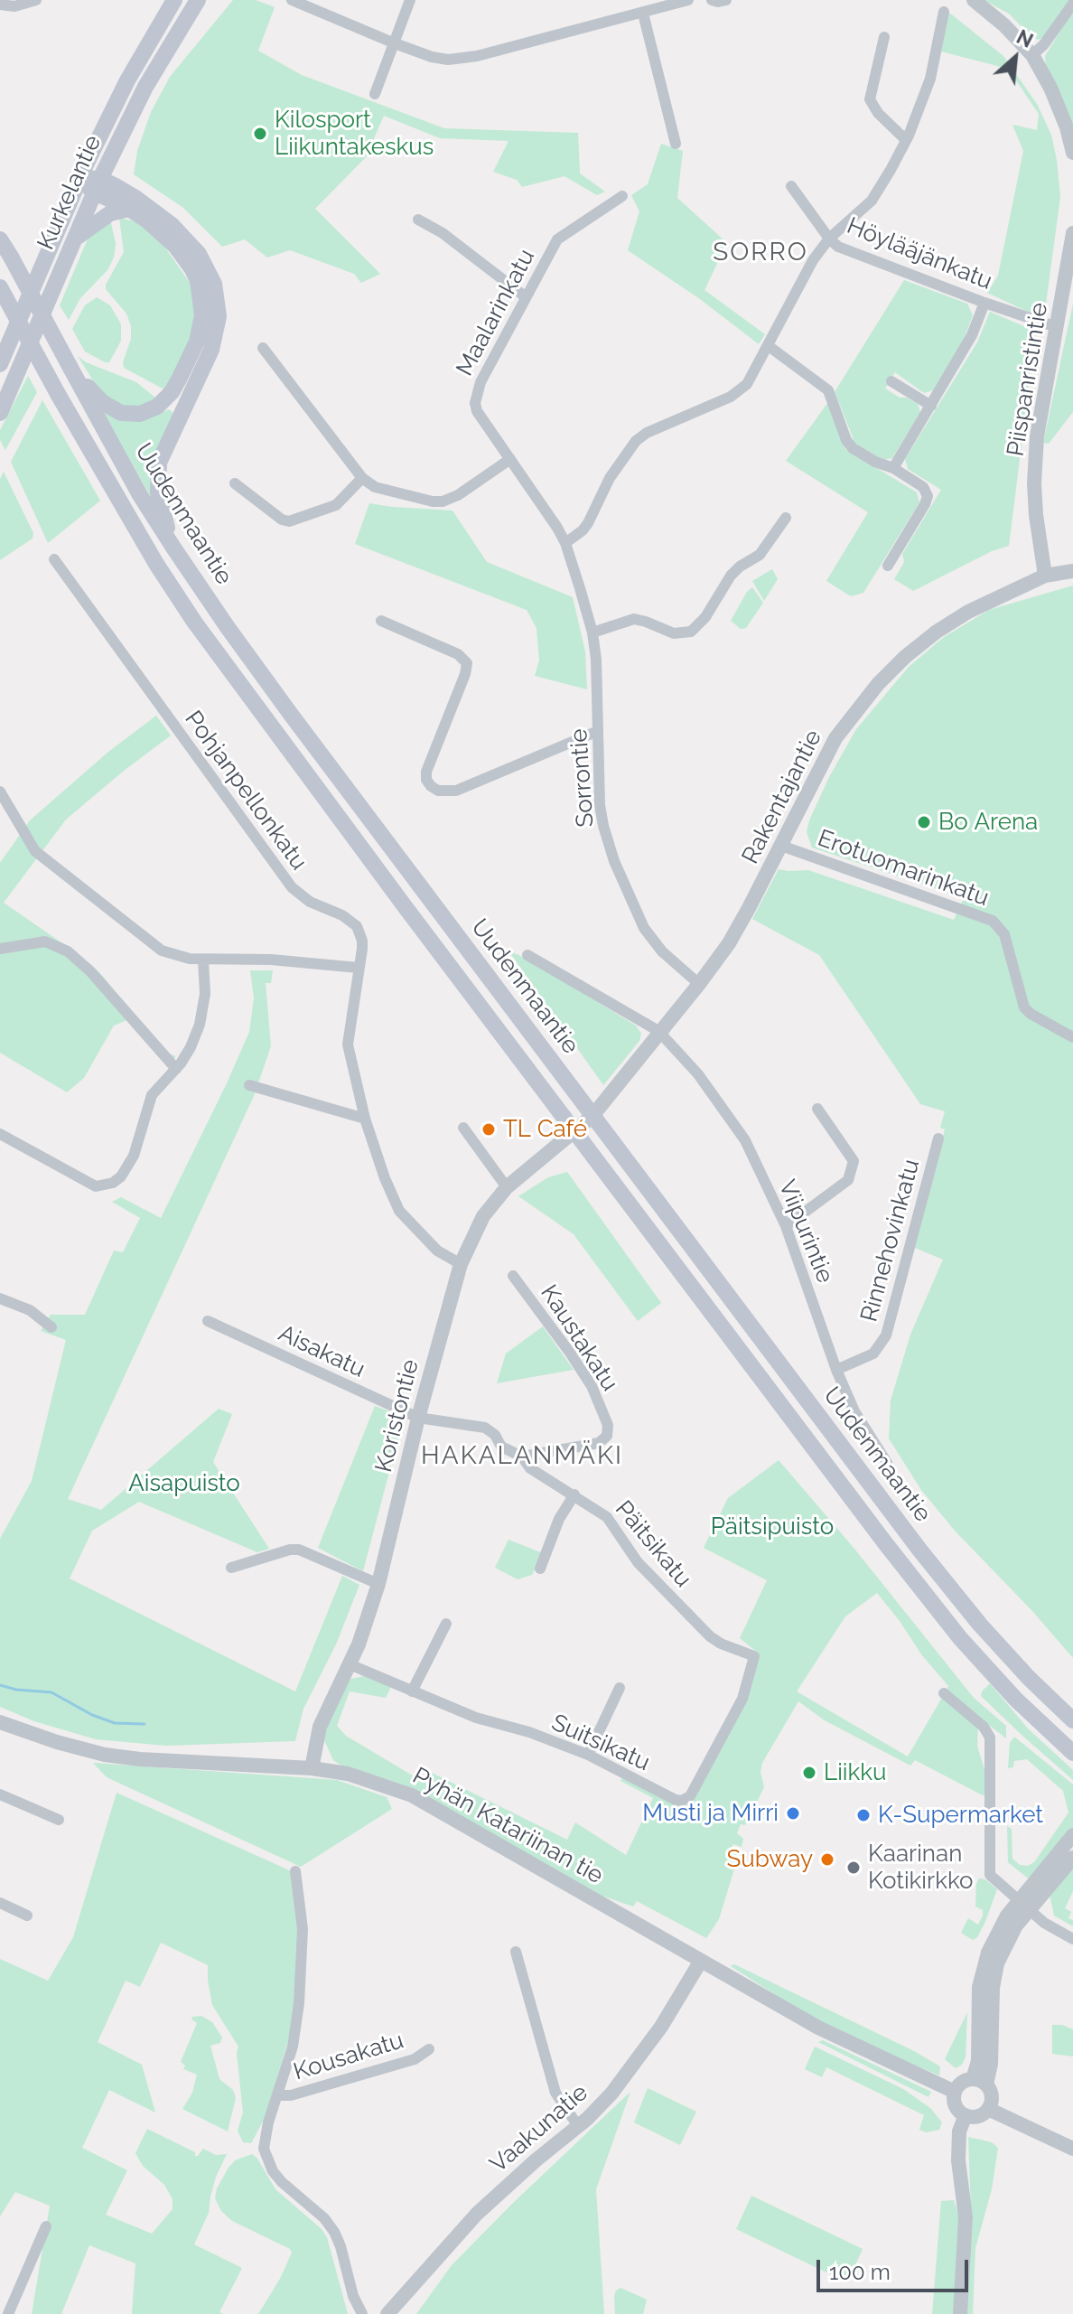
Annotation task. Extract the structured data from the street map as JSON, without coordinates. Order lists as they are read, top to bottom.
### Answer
{
  "streets": {
    "main road": ["Kurkelantie", "Uudenmaantie"],
    "street": [
      "Höylääjänkatu",
      "Maalarinkatu",
      "Piispanristintie",
      "Sorrontie",
      "Pohjanpellonkatu",
      "Rakentajantie",
      "Erotuomarinkatu",
      "Viipurintie",
      "Rinnehovinkatu",
      "Kaustakatu",
      "Aisakatu",
      "Koristontie",
      "Päitsikatu",
      "Suitsikatu",
      "Pyhän Katariinan tie",
      "Kousakatu",
      "Vaakunatie"
    ]
  },
  "crossings": [
    ["Höylääjänkatu", "Piispanristintie"],
    ["Maalarinkatu", "Sorrontie"],
    ["Piispanristintie", "Rakentajantie"],
    ["Uudenmaantie", "Rakentajantie"],
    ["Uudenmaantie", "Koristontie"],
    ["Sorrontie", "Rakentajantie"],
    ["Pohjanpellonkatu", "Koristontie"],
    ["Rakentajantie", "Erotuomarinkatu"],
    ["Rakentajantie", "Viipurintie"],
    ["Rakentajantie", "Koristontie"],
    ["Viipurintie", "Rinnehovinkatu"],
    ["Kaustakatu", "Päitsikatu"],
    ["Aisakatu", "Koristontie"],
    ["Koristontie", "Suitsikatu"],
    ["Koristontie", "Pyhän Katariinan tie"],
    ["Päitsikatu", "Suitsikatu"],
    ["Pyhän Katariinan tie", "Vaakunatie"]
  ],
  "districts": ["SORRO", "HAKALANMÄKI"],
  "parks": ["Aisapuisto", "Päitsipuisto"],
  "places": [
    "Kilosport Liikuntakeskus",
    "Bo Arena",
    "TL Café",
    "Liikku",
    "Musti ja Mirri",
    "K-Supermarket",
    "Subway",
    "Kaarinan Kotikirkko"
  ],
  "scale_bar": "100 m",
  "north": "top right"
}
